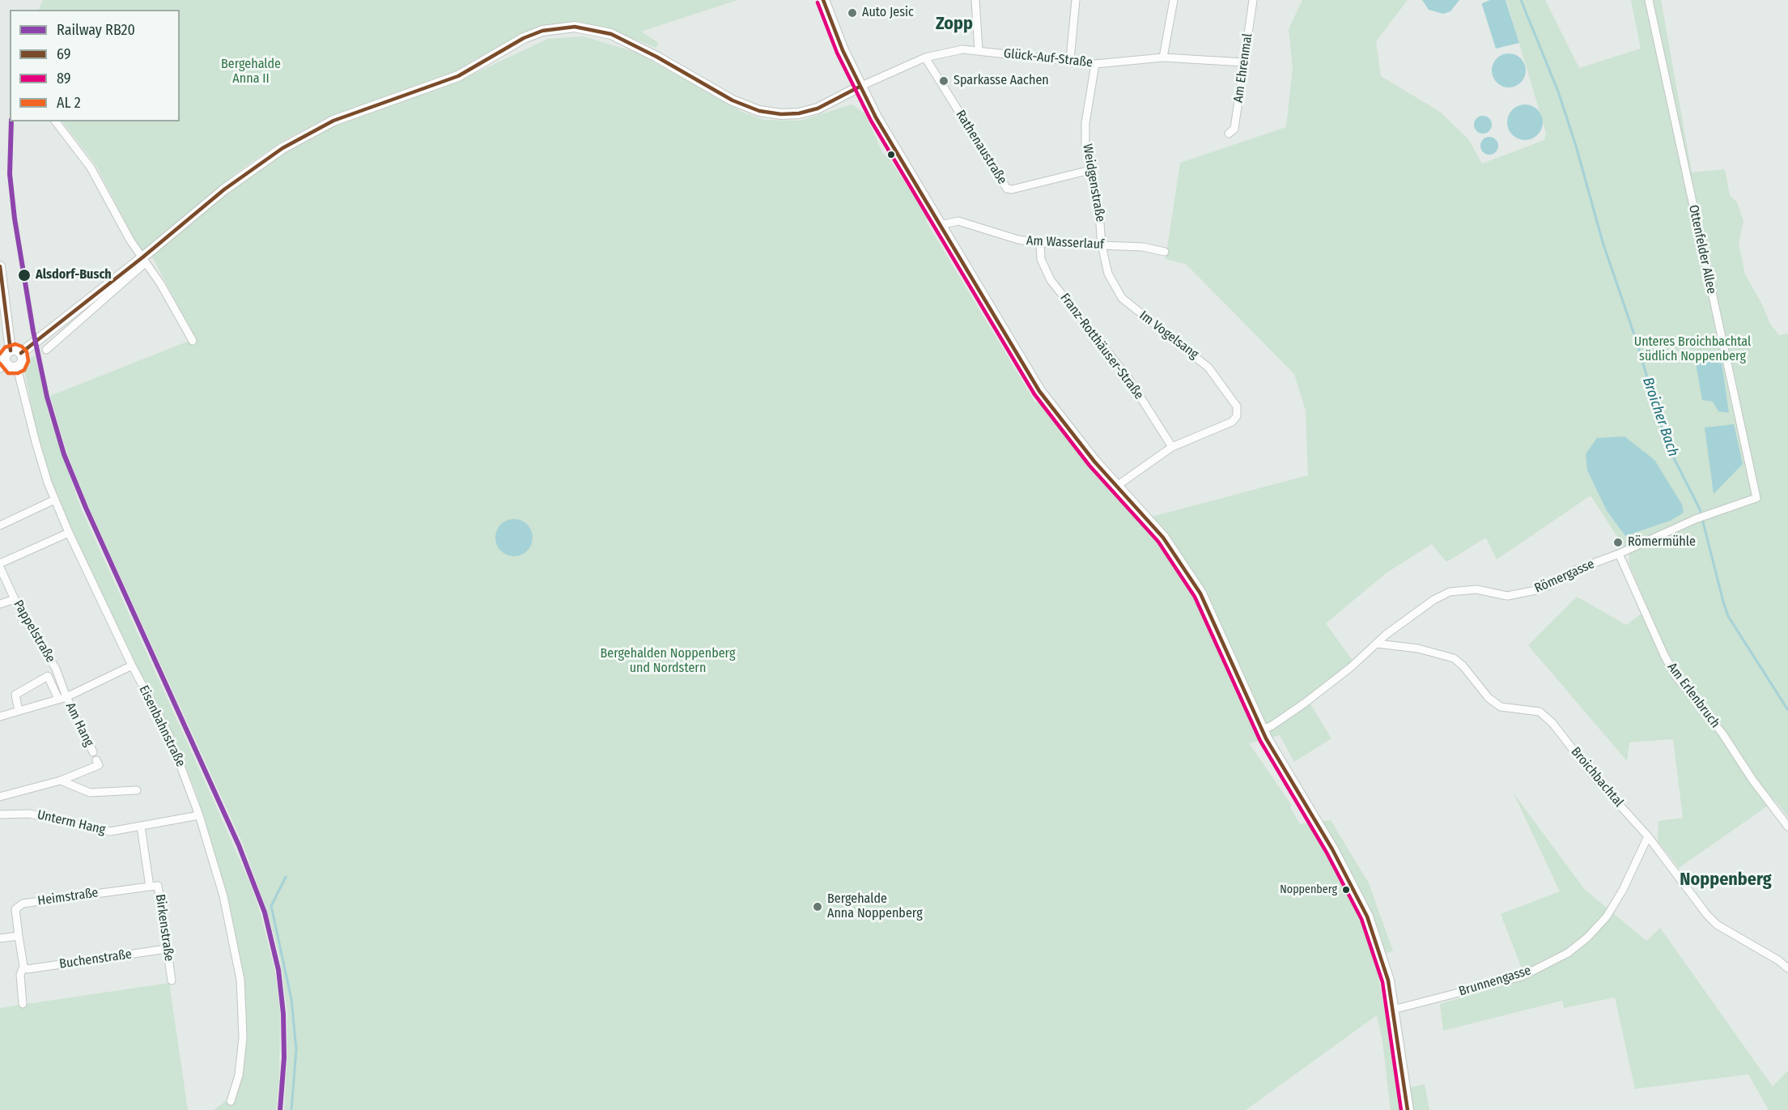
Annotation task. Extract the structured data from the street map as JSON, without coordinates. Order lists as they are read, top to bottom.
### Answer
{
  "streets": {
    "street": [
      "Glück-Auf-Straße",
      "Am Ehrenmal",
      "Rathenaustraße",
      "Weidgenstraße",
      "Am Wasserlauf",
      "Ottenfelder Allee",
      "Im Vogelsang",
      "Franz-Rotthäuser-Straße",
      "Römergasse",
      "Pappelstraße",
      "Am Erlenbruch",
      "Am Hang",
      "Eisenbahnstraße",
      "Broichbachtal",
      "Unterm Hang",
      "Heimstraße",
      "Birkenstraße",
      "Buchenstraße",
      "Brunnengasse"
    ]
  },
  "crossings": [
    ["Glück-Auf-Straße", "Am Ehrenmal"],
    ["Glück-Auf-Straße", "Rathenaustraße"],
    ["Glück-Auf-Straße", "Weidgenstraße"],
    ["Rathenaustraße", "Weidgenstraße"],
    ["Weidgenstraße", "Am Wasserlauf"],
    ["Weidgenstraße", "Im Vogelsang"],
    ["Am Wasserlauf", "Im Vogelsang"],
    ["Am Wasserlauf", "Franz-Rotthäuser-Straße"],
    ["Ottenfelder Allee", "Römergasse"],
    ["Im Vogelsang", "Franz-Rotthäuser-Straße"],
    ["Römergasse", "Am Erlenbruch"],
    ["Römergasse", "Broichbachtal"],
    ["Pappelstraße", "Am Hang"],
    ["Eisenbahnstraße", "Unterm Hang"],
    ["Broichbachtal", "Brunnengasse"],
    ["Unterm Hang", "Birkenstraße"],
    ["Heimstraße", "Birkenstraße"],
    ["Birkenstraße", "Buchenstraße"]
  ],
  "districts": ["Zopp", "Noppenberg"],
  "water": ["Broicher Bach"],
  "parks": ["Bergehalde Anna II", "Unteres Broichbachtal südlich Noppenberg", "Bergehalden Noppenberg und Nordstern"],
  "places": [
    "Auto Jesic",
    "Sparkasse Aachen",
    "Alsdorf-Busch",
    "Römermühle",
    "Noppenberg",
    "Bergehalde Anna Noppenberg"
  ],
  "lines": ["transit line 69", "transit line 89", "rail line RB20"],
  "legend": [
    "Railway RB20",
    "69",
    "89",
    "AL 2"
  ]
}
